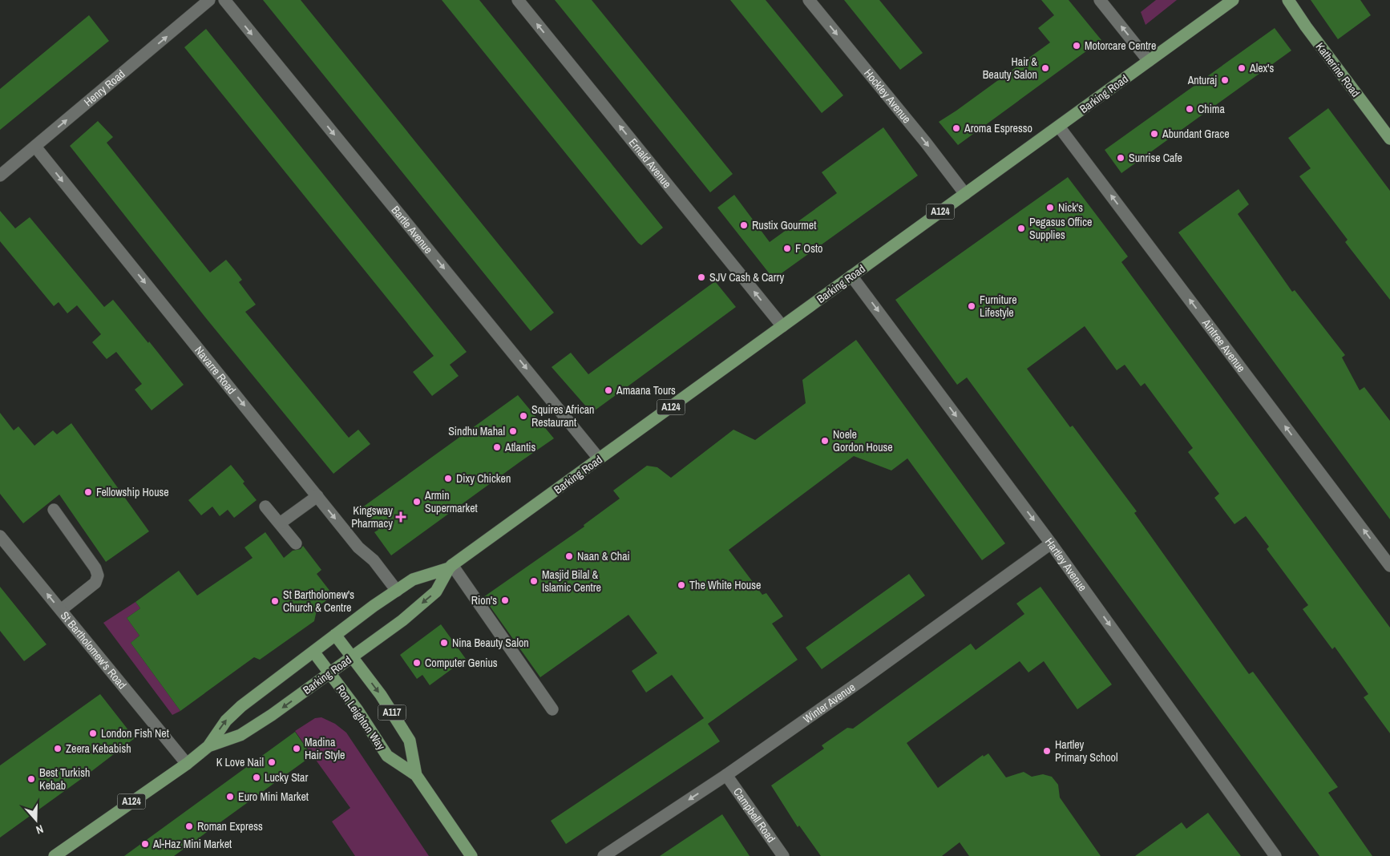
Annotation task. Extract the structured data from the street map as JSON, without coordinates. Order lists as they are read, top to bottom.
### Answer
{
  "streets": {
    "main road": [
      "Katherine Road",
      "Barking Road",
      "A124",
      "A117",
      "Ron Leighton Way"
    ],
    "street": [
      "Henry Road",
      "Hockley Avenue",
      "Ernald Avenue",
      "Bartle Avenue",
      "Aintree Avenue",
      "Navarre Road",
      "Hartley Avenue",
      "St Bartholomew's Road",
      "Winter Avenue",
      "Campbell Road"
    ]
  },
  "crossings": [
    ["Henry Road", "Navarre Road"],
    ["Barking Road", "Hockley Avenue"],
    ["Barking Road", "Ernald Avenue"],
    ["Barking Road", "Bartle Avenue"],
    ["Barking Road", "Aintree Avenue"],
    ["Barking Road", "Navarre Road"],
    ["Barking Road", "Hartley Avenue"],
    ["Barking Road", "St Bartholomew's Road"],
    ["Barking Road", "Ron Leighton Way"],
    ["Hartley Avenue", "Winter Avenue"],
    ["Winter Avenue", "Campbell Road"]
  ],
  "one_way": [
    "Henry Road",
    "Hockley Avenue",
    "Ernald Avenue",
    "Bartle Avenue",
    "Aintree Avenue",
    "Navarre Road",
    "Hartley Avenue"
  ],
  "places": {
    "other": [
      "Motorcare Centre",
      "Hair & Beauty Salon",
      "Alex's",
      "Anturaj",
      "Chima",
      "Aroma Espresso",
      "Abundant Grace",
      "Sunrise Cafe",
      "Nick's",
      "Rustix Gourmet",
      "Pegasus Office Supplies",
      "F Osto",
      "SJV Cash & Carry",
      "Furniture Lifestyle",
      "Amaana Tours",
      "Squires African Restaurant",
      "Sindhu Mahal",
      "Noele Gordon House",
      "Atlantis",
      "Dixy Chicken",
      "Fellowship House",
      "Armin Supermarket",
      "Naan & Chai",
      "Masjid Bilal & Islamic Centre",
      "The White House",
      "Rion's",
      "St Bartholomew's Church & Centre",
      "Nina Beauty Salon",
      "Computer Genius",
      "London Fish Net",
      "Zeera Kebabish",
      "Madina Hair Style",
      "Hartley Primary School",
      "K Love Nail",
      "Lucky Star",
      "Best Turkish Kebab",
      "Euro Mini Market",
      "Roman Express",
      "Al-Haz Mini Market"
    ],
    "health": ["Kingsway Pharmacy"]
  },
  "north": "bottom"
}
